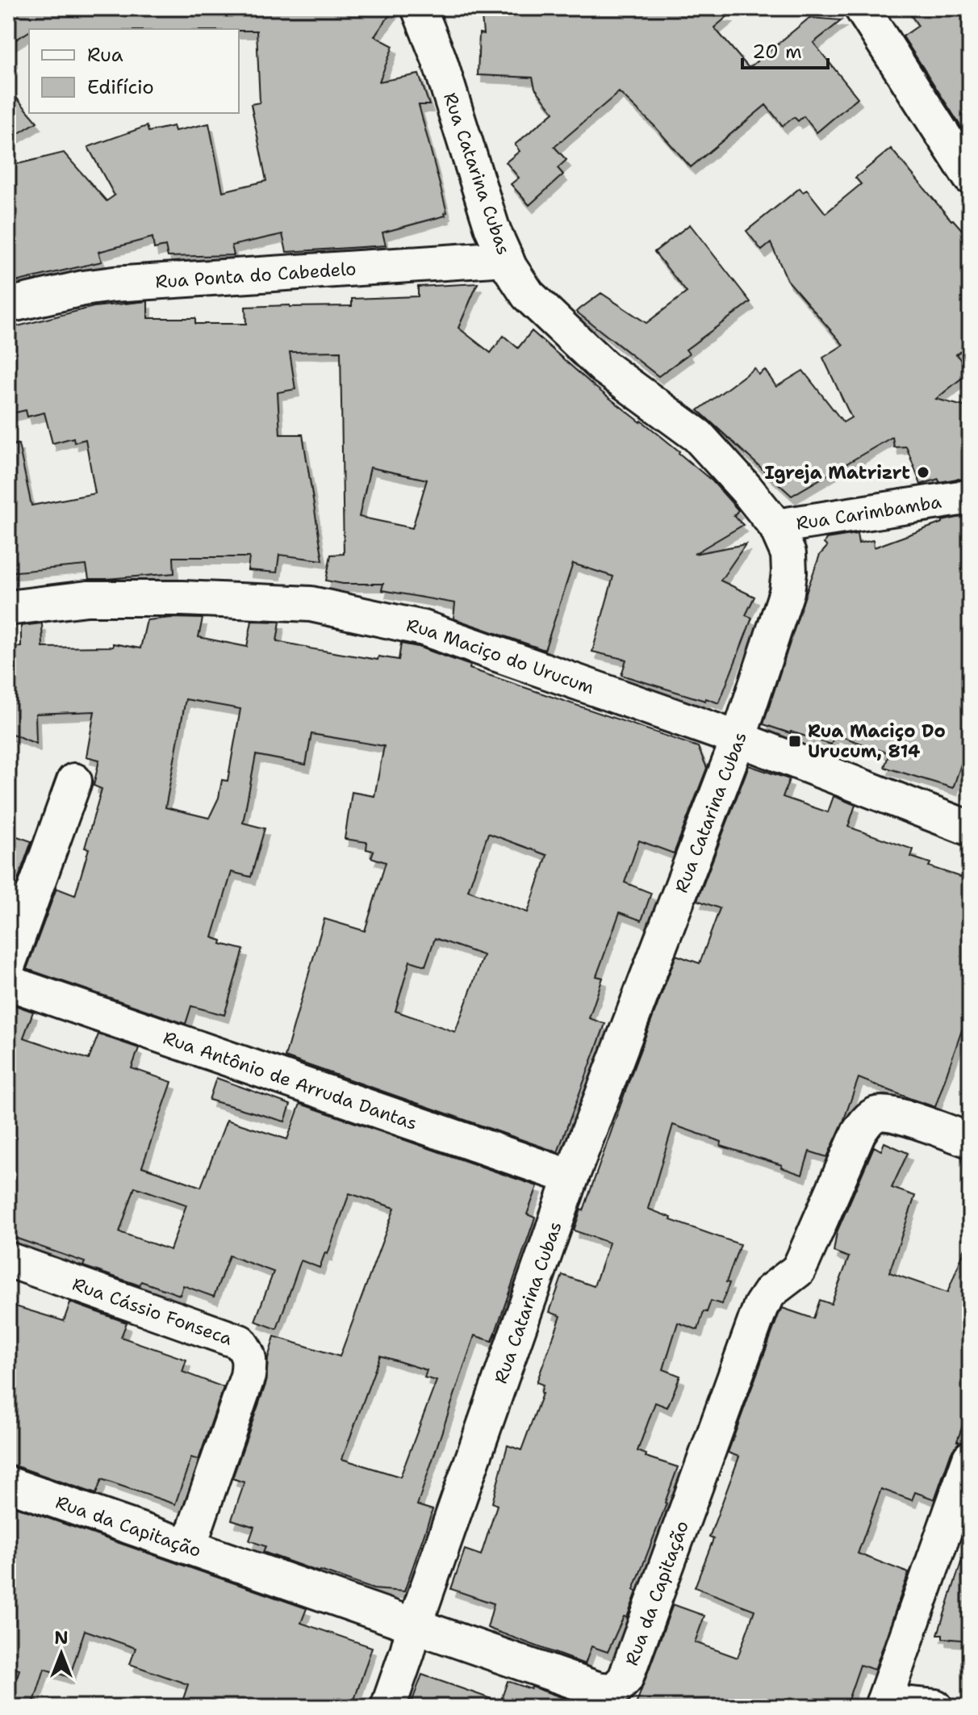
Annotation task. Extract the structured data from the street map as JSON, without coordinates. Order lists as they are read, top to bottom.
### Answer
{
  "streets": {
    "street": [
      "Rua Catarina Cubas",
      "Rua Ponta do Cabedelo",
      "Rua Carimbamba",
      "Rua Maciço do Urucum",
      "Rua Antônio de Arruda Dantas",
      "Rua Cássio Fonseca",
      "Rua da Capitação"
    ]
  },
  "crossings": [
    ["Rua Catarina Cubas", "Rua Ponta do Cabedelo"],
    ["Rua Catarina Cubas", "Rua Carimbamba"],
    ["Rua Catarina Cubas", "Rua Maciço do Urucum"],
    ["Rua Catarina Cubas", "Rua Antônio de Arruda Dantas"],
    ["Rua Catarina Cubas", "Rua da Capitação"],
    ["Rua Cássio Fonseca", "Rua da Capitação"]
  ],
  "places": {
    "other": ["Igreja Matrizrt"],
    "transit": ["Rua Maciço Do Urucum, 814"]
  },
  "legend": ["Rua", "Edifício"],
  "scale_bar": "20 m",
  "north": "top"
}
